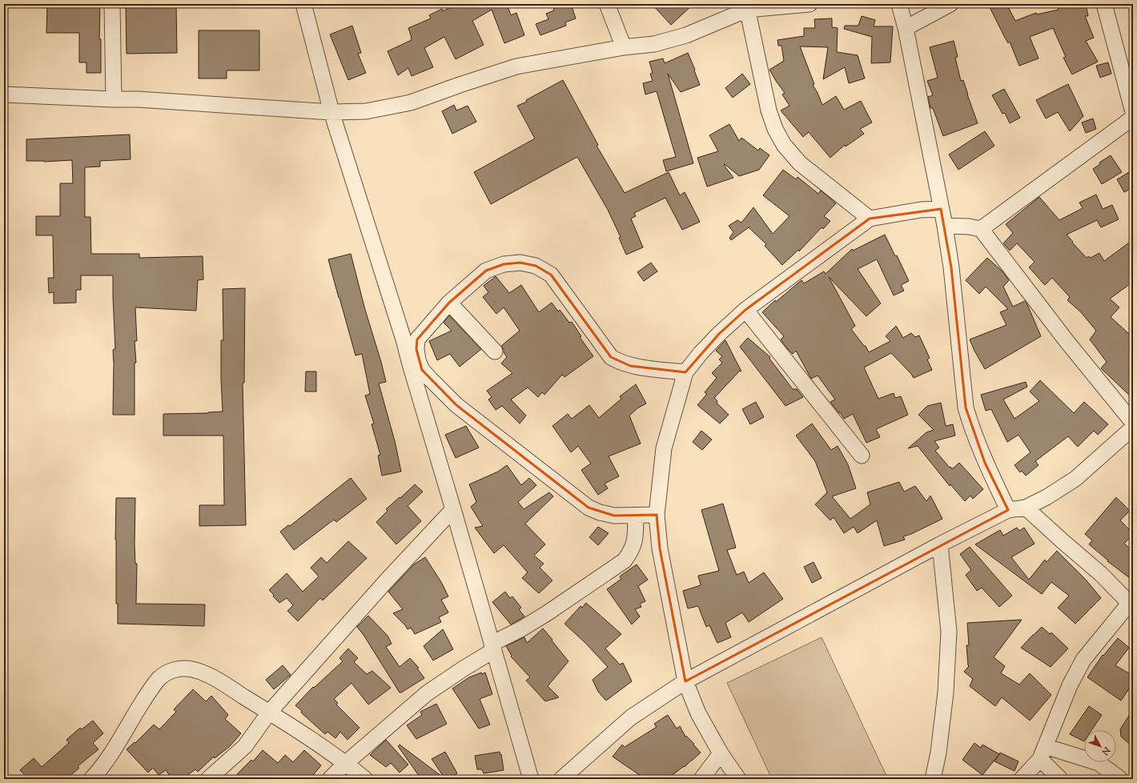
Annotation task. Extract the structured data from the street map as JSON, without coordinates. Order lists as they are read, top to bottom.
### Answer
{
  "north": "bottom right"
}
